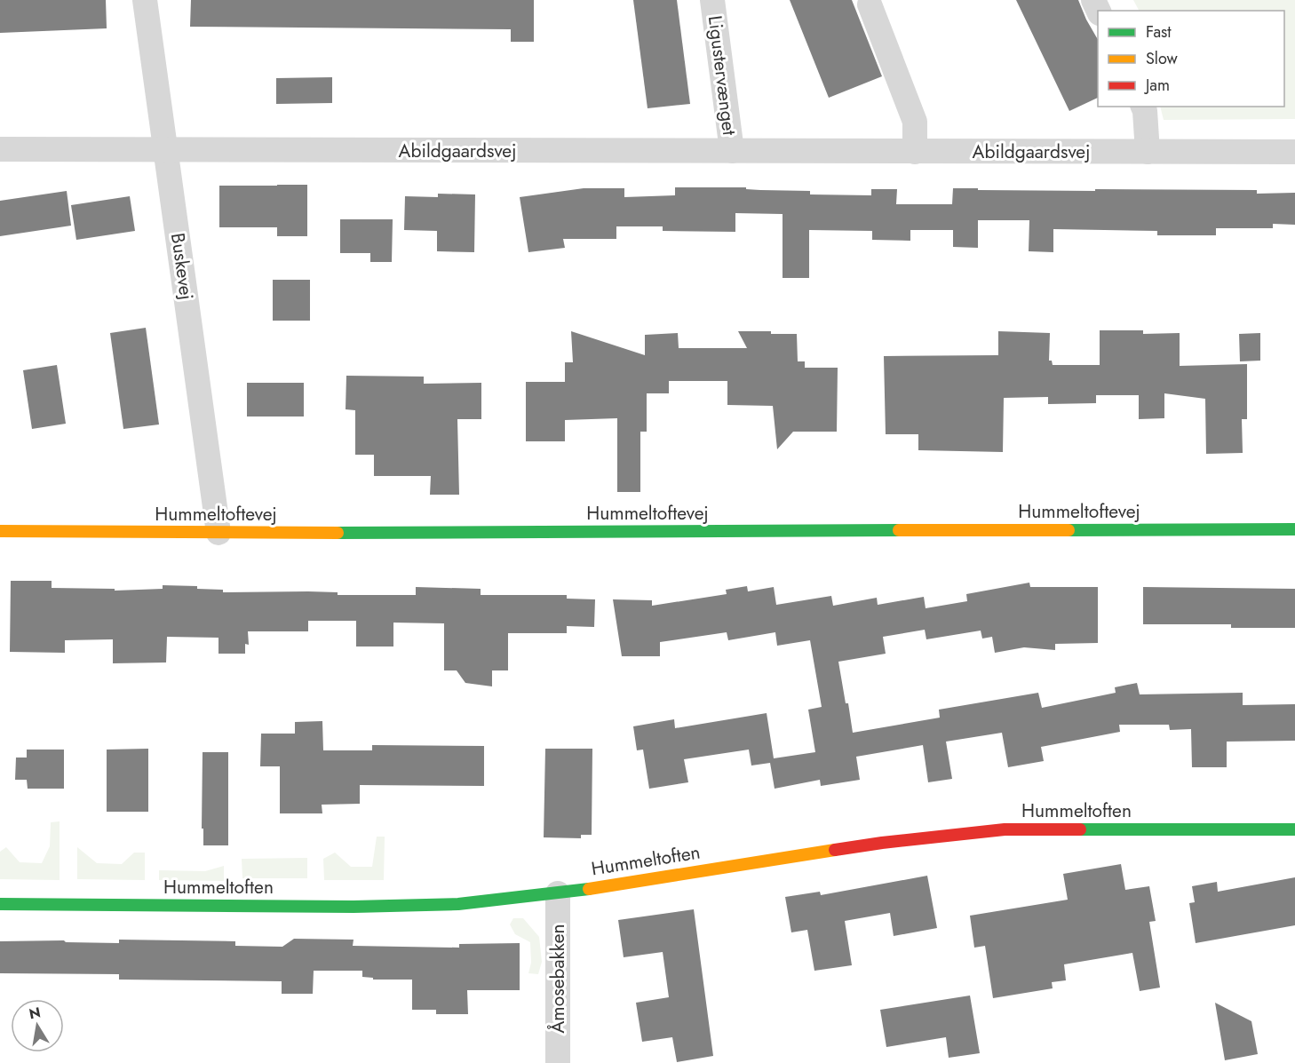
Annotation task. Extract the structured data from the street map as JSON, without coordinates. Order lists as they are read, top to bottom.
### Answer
{
  "streets": {
    "street": [
      "Ligustervænget",
      "Abildgaardsvej",
      "Buskevej",
      "Hummeltoftevej",
      "Hummeltoften",
      "Åmosebakken"
    ]
  },
  "crossings": [
    ["Ligustervænget", "Abildgaardsvej"],
    ["Abildgaardsvej", "Buskevej"],
    ["Buskevej", "Hummeltoftevej"],
    ["Hummeltoften", "Åmosebakken"]
  ],
  "legend": ["Fast", "Slow", "Jam"],
  "north": "top"
}
